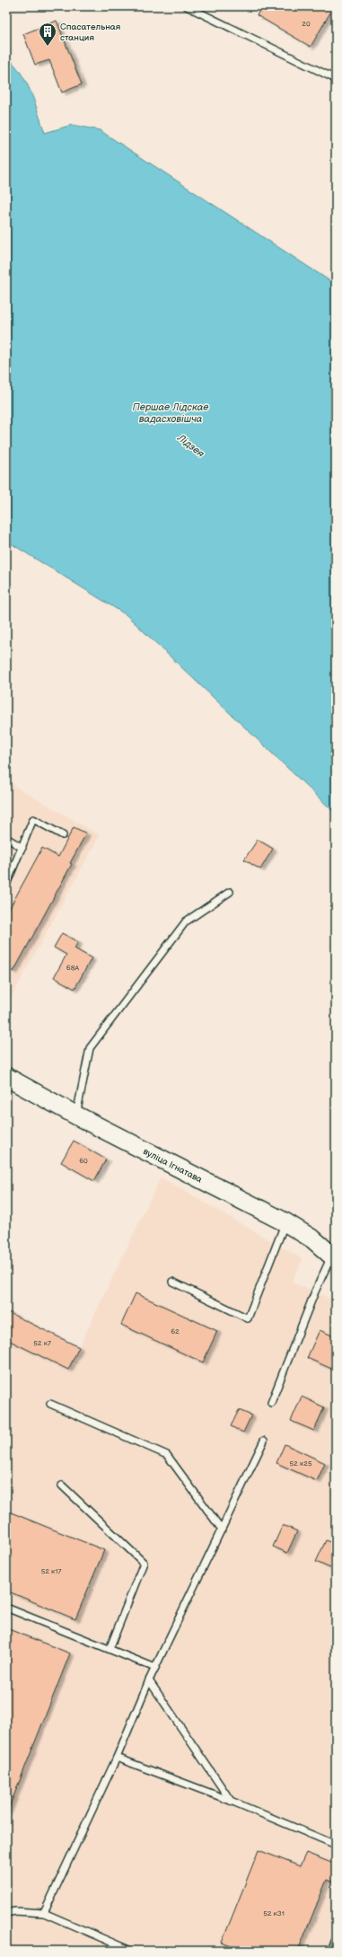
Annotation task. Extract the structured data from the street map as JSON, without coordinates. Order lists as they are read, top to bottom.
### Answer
{
  "streets": {
    "street": ["вуліца Ігнатава"]
  },
  "water": ["Першае Лідскае вадасховішча", "Лідзея"],
  "places": {
    "building": ["Спасательная станция"]
  },
  "house_numbers": [
    "20",
    "68А",
    "60",
    "62",
    "52 к7",
    "52 к25",
    "52 к17",
    "52 к31"
  ]
}
